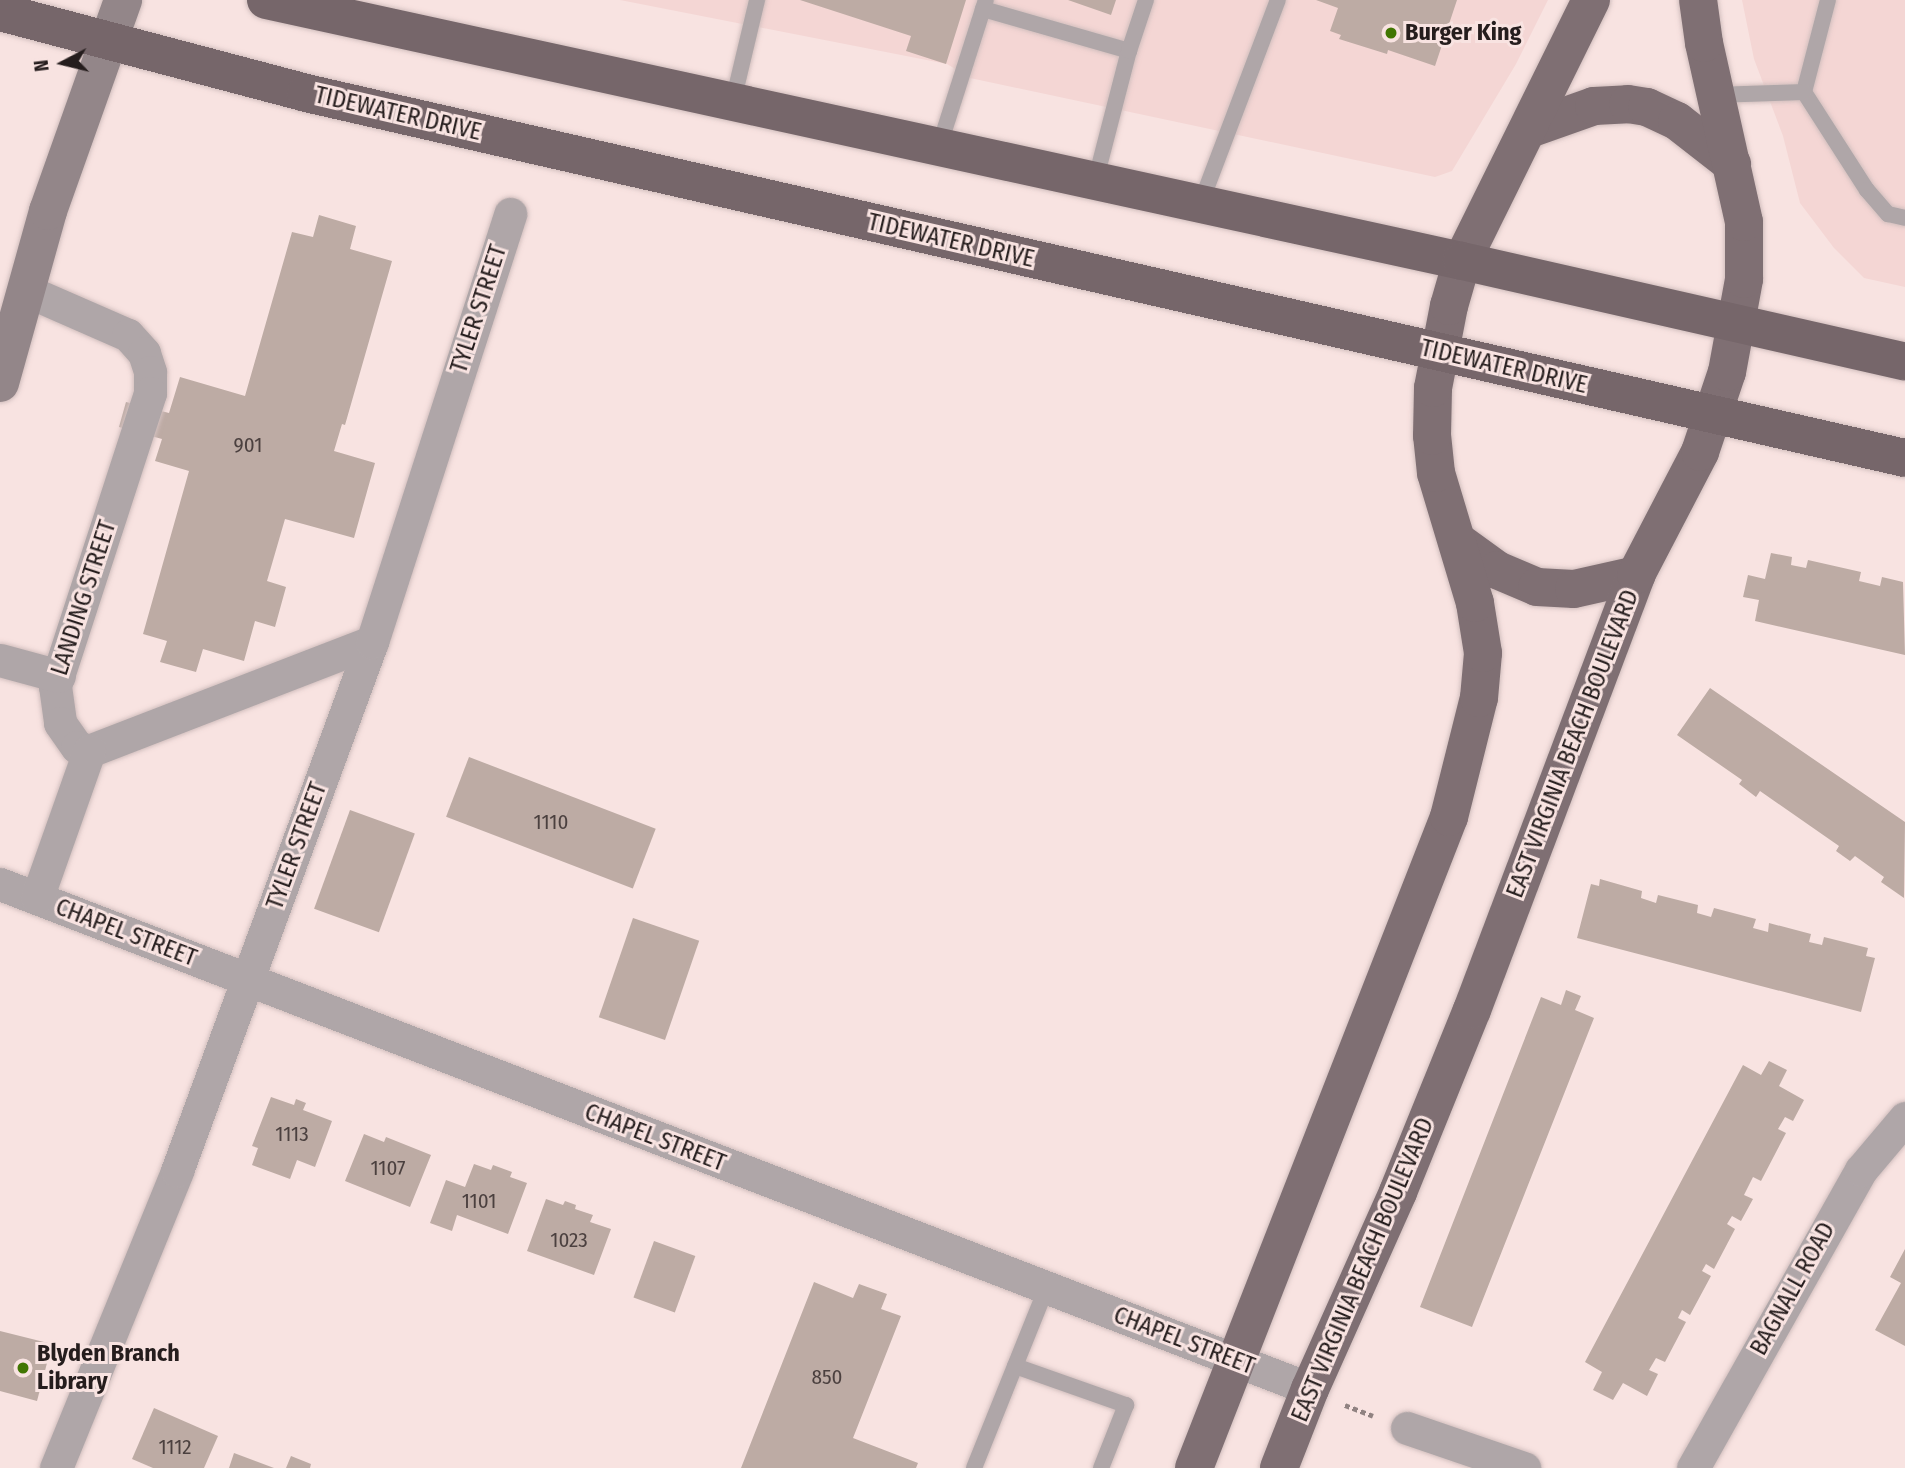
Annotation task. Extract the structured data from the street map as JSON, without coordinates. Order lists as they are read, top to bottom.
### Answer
{
  "streets": {
    "highway": ["TIDEWATER DRIVE"],
    "main road": ["EAST VIRGINIA BEACH BOULEVARD"],
    "street": [
      "TYLER STREET",
      "LANDING STREET",
      "CHAPEL STREET",
      "BAGNALL ROAD"
    ]
  },
  "crossings": [
    ["TIDEWATER DRIVE", "EAST VIRGINIA BEACH BOULEVARD"],
    ["TYLER STREET", "CHAPEL STREET"],
    ["EAST VIRGINIA BEACH BOULEVARD", "CHAPEL STREET"]
  ],
  "places": ["Burger King", "Blyden Branch Library"],
  "house_numbers": [
    "901",
    "1110",
    "1113",
    "1107",
    "1101",
    "1023",
    "850",
    "1112"
  ],
  "north": "left"
}
